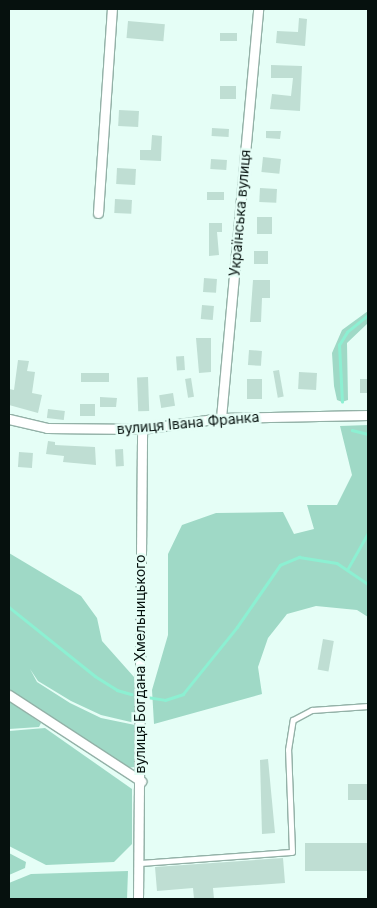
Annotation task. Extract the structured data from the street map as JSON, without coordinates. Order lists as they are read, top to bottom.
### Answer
{
  "streets": {
    "street": ["Українська вулиця", "вулиця Івана Франка", "вулиця Богдана Хмельницького"]
  },
  "crossings": [
    ["Українська вулиця", "вулиця Івана Франка"],
    ["вулиця Івана Франка", "вулиця Богдана Хмельницького"]
  ]
}
